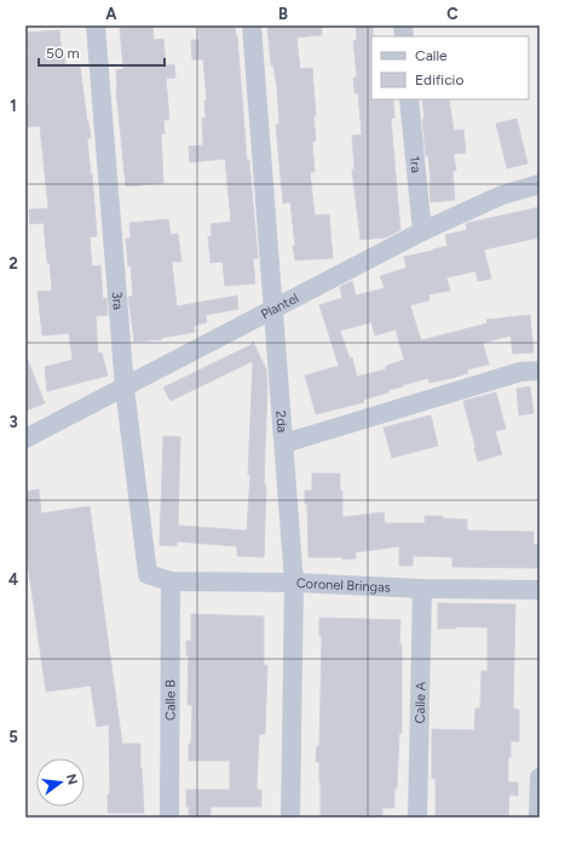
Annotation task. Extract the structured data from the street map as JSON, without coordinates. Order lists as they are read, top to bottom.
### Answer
{
  "streets": {
    "street": [
      "1ra",
      "3ra",
      "Plantel",
      "2da",
      "Coronel Bringas",
      "Calle B",
      "Calle A"
    ]
  },
  "crossings": [
    ["1ra", "Plantel"],
    ["3ra", "Plantel"],
    ["3ra", "Coronel Bringas"],
    ["Plantel", "2da"],
    ["2da", "Coronel Bringas"],
    ["Coronel Bringas", "Calle B"],
    ["Coronel Bringas", "Calle A"]
  ],
  "legend": ["Calle", "Edificio"],
  "scale_bar": "50 m",
  "north": "right",
  "grid": {
    "columns": ["A", "B", "C"],
    "rows": [
      "1",
      "2",
      "3",
      "4",
      "5"
    ]
  }
}
